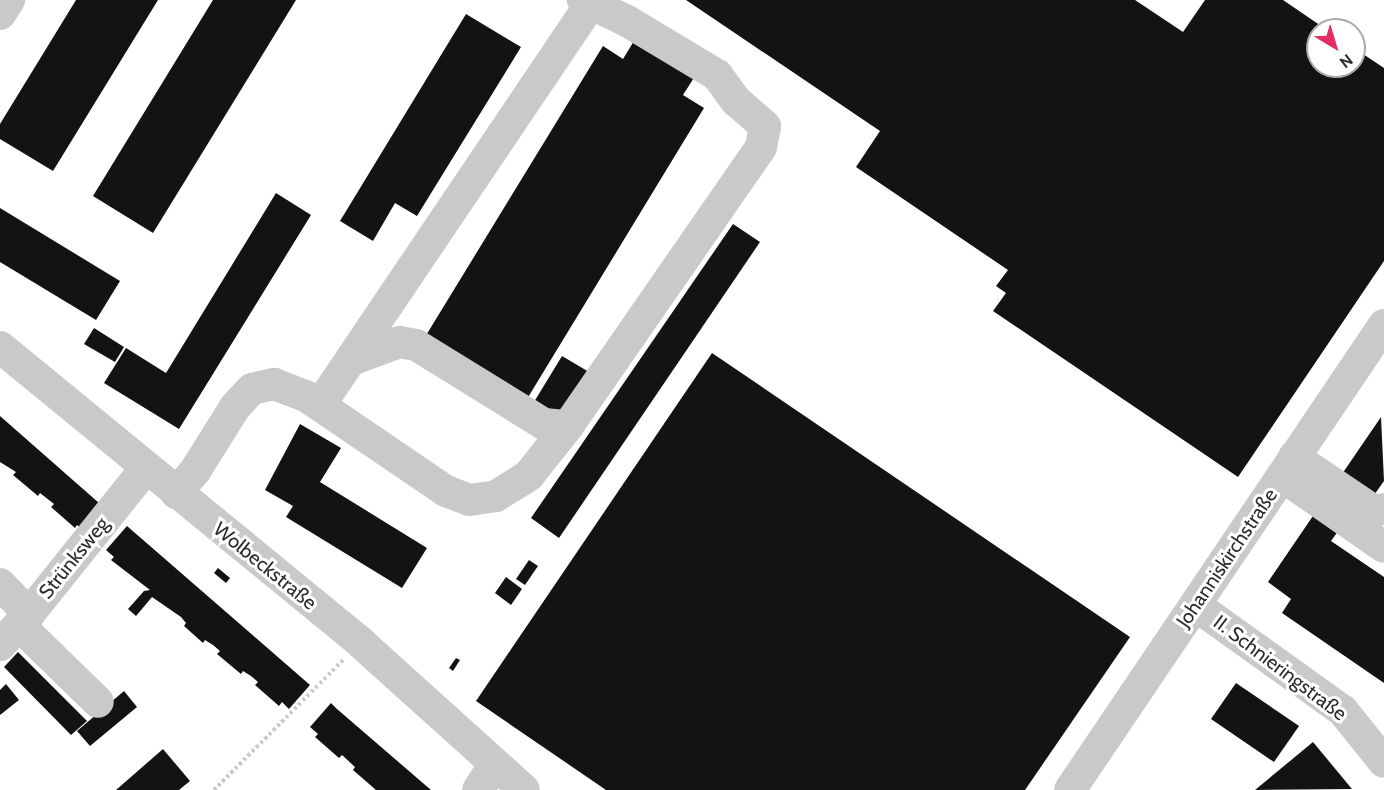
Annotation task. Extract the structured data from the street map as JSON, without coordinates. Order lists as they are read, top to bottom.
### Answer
{
  "streets": {
    "street": [
      "Strünksweg",
      "Johanniskirchstraße",
      "Wolbeckstraße",
      "II. Schnieringstraße"
    ]
  },
  "crossings": [
    ["Strünksweg", "Wolbeckstraße"],
    ["Johanniskirchstraße", "II. Schnieringstraße"]
  ],
  "north": "bottom right"
}
